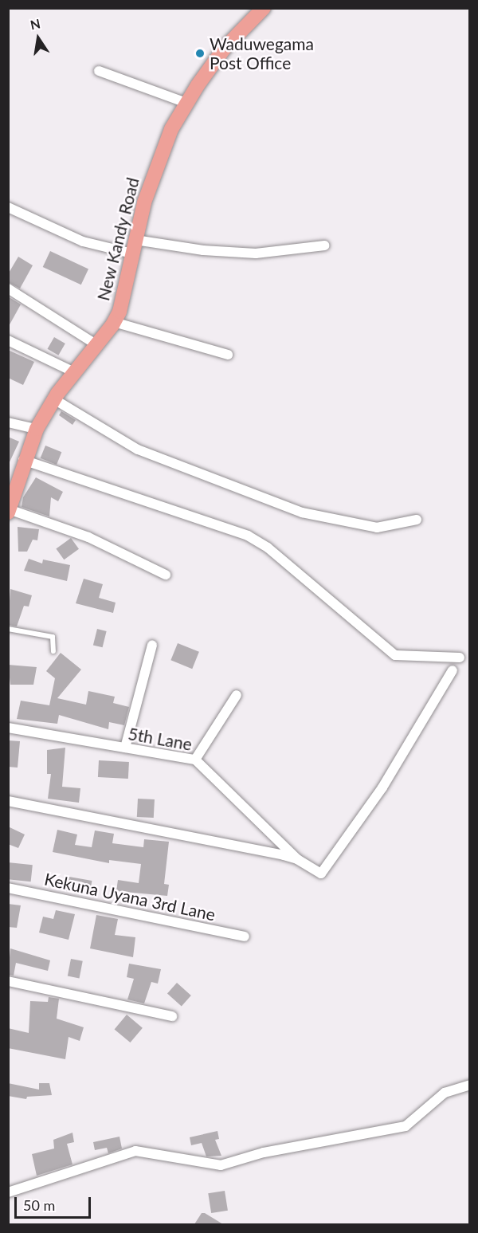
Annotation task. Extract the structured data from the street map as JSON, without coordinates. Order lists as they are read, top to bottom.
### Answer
{
  "streets": {
    "main road": ["New Kandy Road"],
    "street": ["5th Lane", "Kekuna Uyana 3rd Lane"]
  },
  "places": ["Waduwegama Post Office"],
  "scale_bar": "50 m",
  "north": "top"
}
